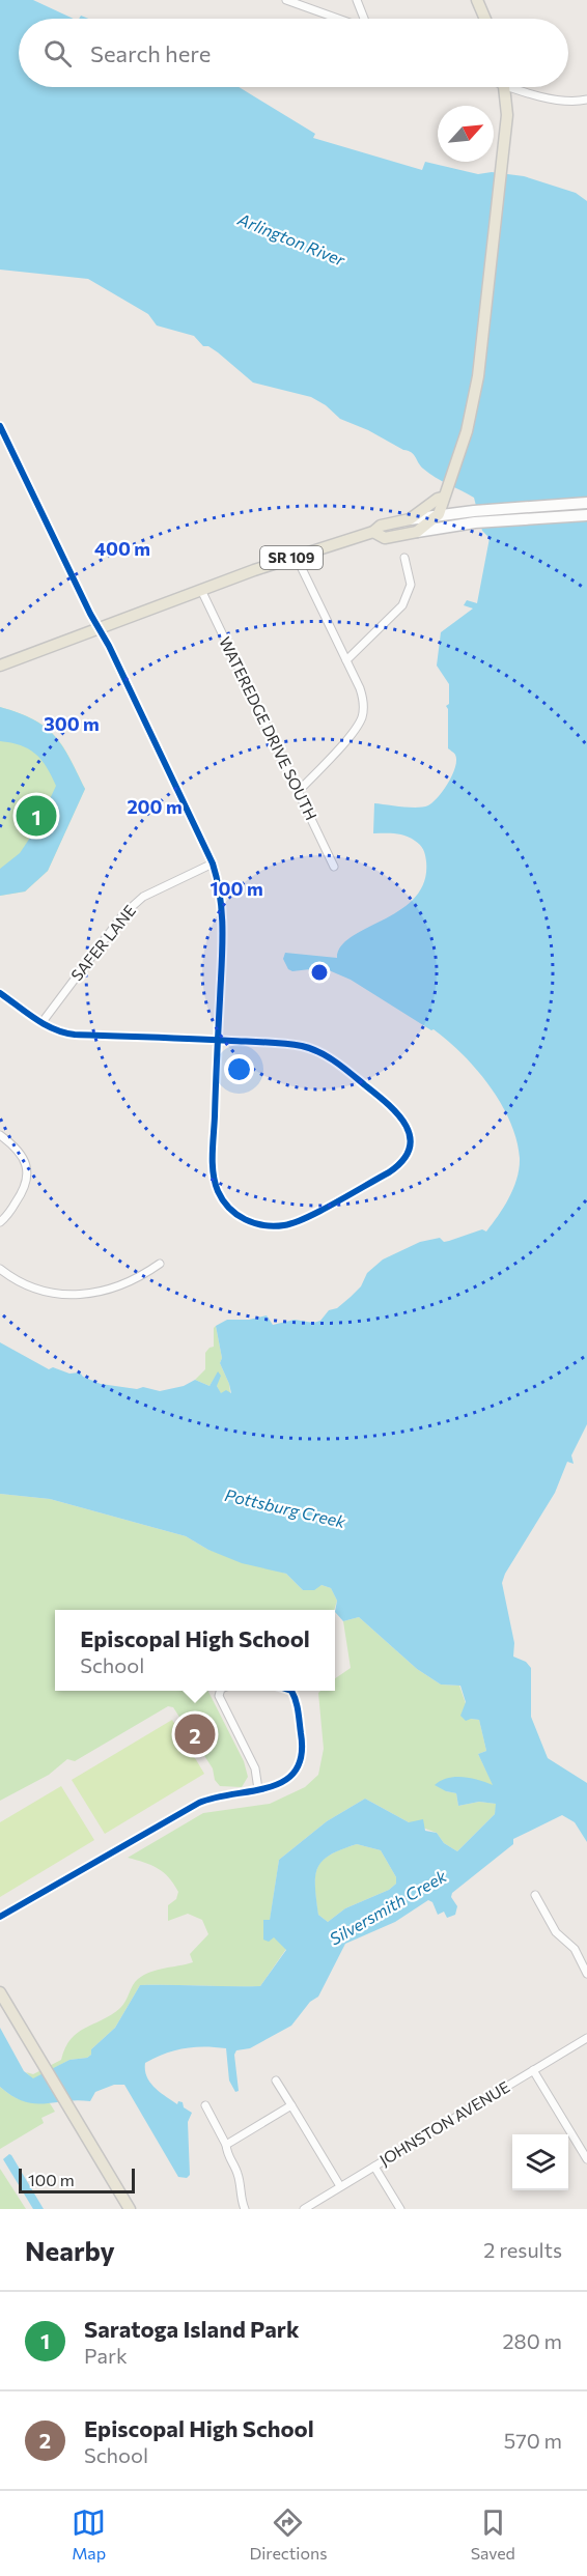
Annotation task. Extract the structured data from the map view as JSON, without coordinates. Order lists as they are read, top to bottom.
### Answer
{
  "streets": {
    "main road": ["SR 109"],
    "street": ["WATEREDGE DRIVE SOUTH", "SAFER LANE", "JOHNSTON AVENUE"]
  },
  "crossings": [
    ["SR 109", "WATEREDGE DRIVE SOUTH"]
  ],
  "water": ["Arlington River", "Pottsburg Creek", "Silversmith Creek"],
  "scale_bar": "100 m",
  "north": "top right",
  "page": {
    "search": "Search here",
    "pins": ["1", "2"],
    "popup": ["Episcopal High School", "School"],
    "scale": "100 m",
    "heading": ["Nearby", "2 results"],
    "list": [
      {
        "mark": "1",
        "name": "Saratoga Island Park",
        "note": "Park",
        "value": "280 m"
      },
      {
        "mark": "2",
        "name": "Episcopal High School",
        "note": "School",
        "value": "570 m"
      }
    ],
    "nav": ["Map", "Directions", "Saved"]
  },
  "rings": [
    "400 m",
    "300 m",
    "200 m",
    "100 m"
  ]
}
